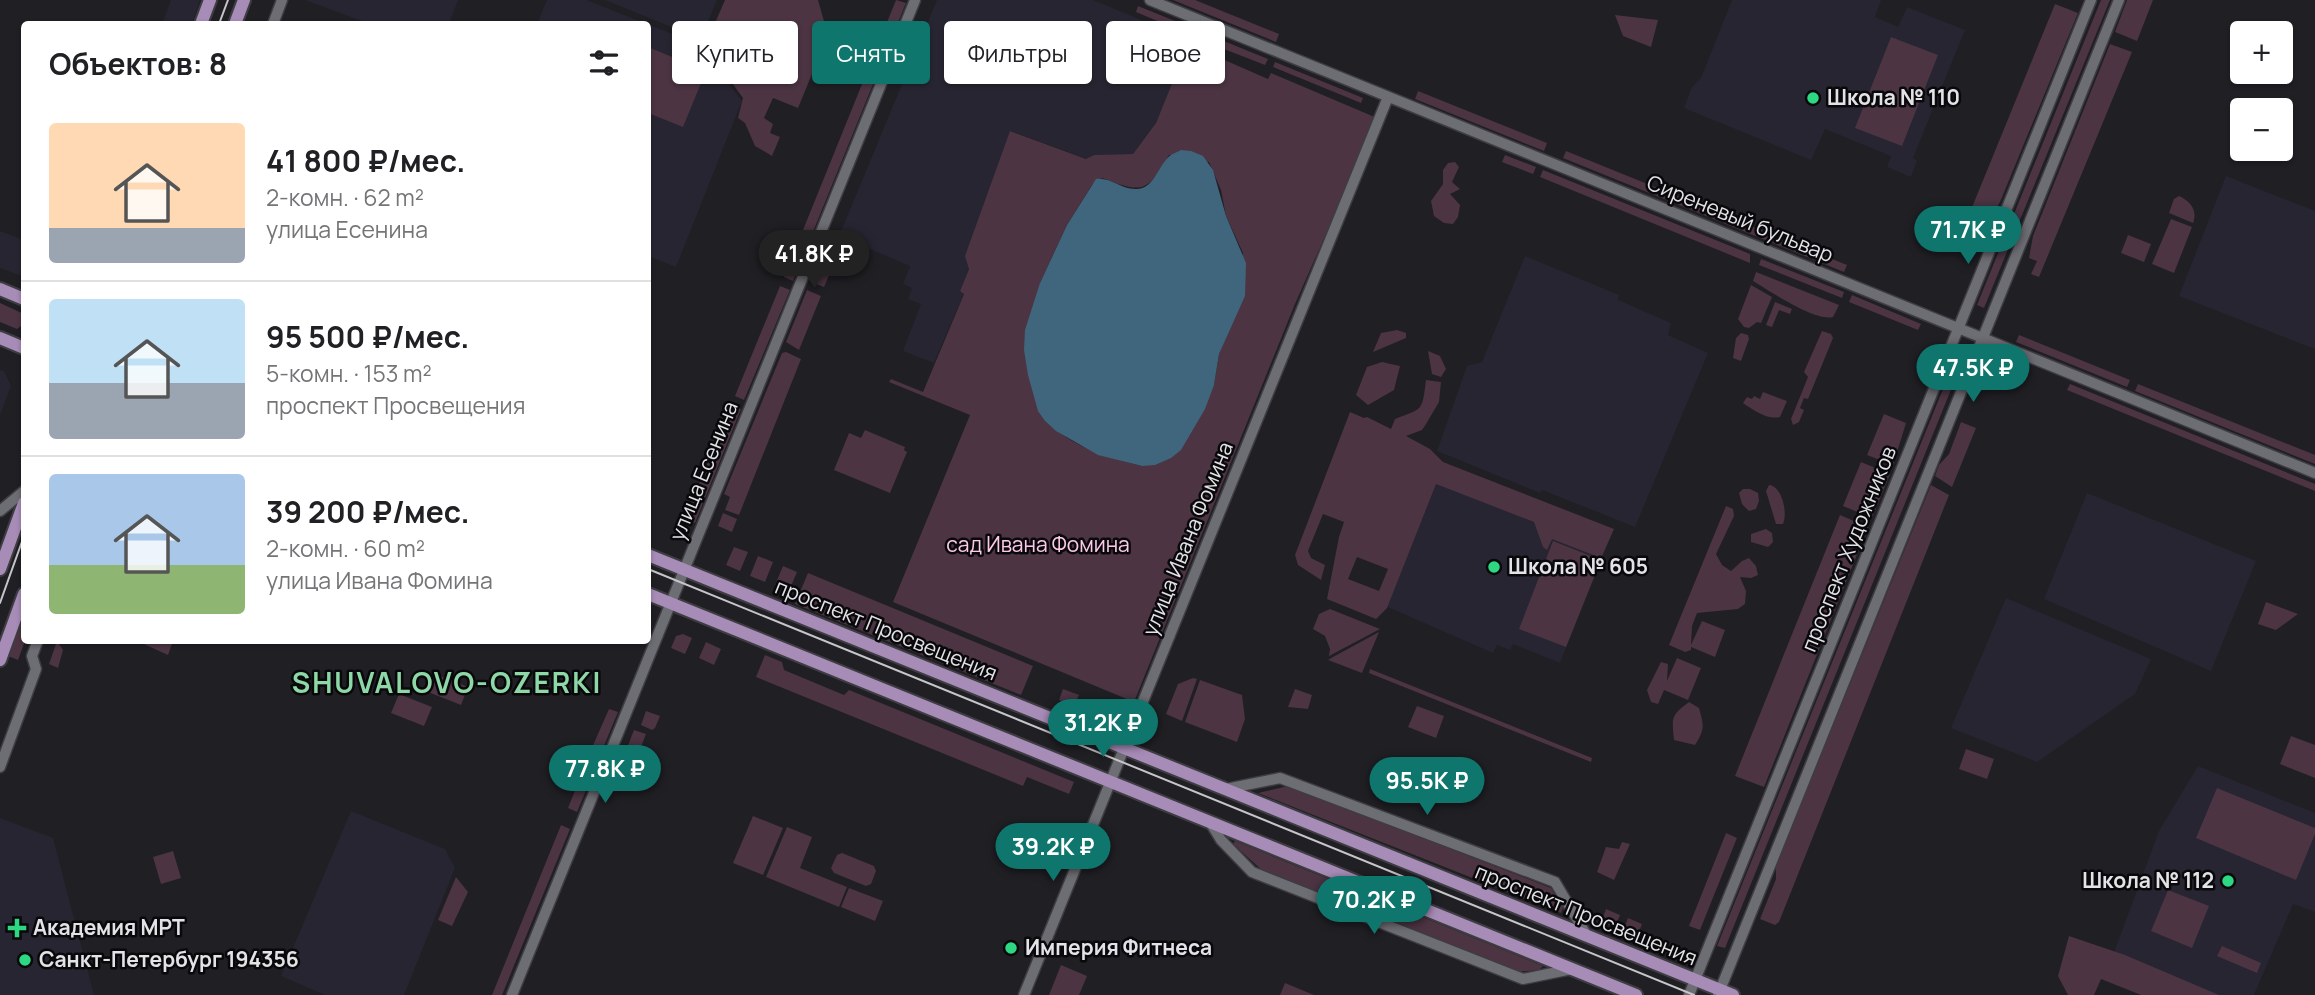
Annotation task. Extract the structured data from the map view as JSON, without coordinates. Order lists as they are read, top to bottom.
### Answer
{
  "streets": {
    "main road": ["проспект Просвещения"],
    "street": [
      "Сиреневый бульвар",
      "улица Есенина",
      "улица Ивана Фомина",
      "проспект Художников"
    ]
  },
  "crossings": [
    ["Сиреневый бульвар", "улица Ивана Фомина"],
    ["Сиреневый бульвар", "проспект Художников"],
    ["улица Есенина", "проспект Просвещения"],
    ["улица Ивана Фомина", "проспект Просвещения"],
    ["проспект Художников", "проспект Просвещения"]
  ],
  "districts": ["SHUVALOVO-OZERKI"],
  "parks": ["сад Ивана Фомина"],
  "places": {
    "other": [
      "Школа № 110",
      "Школа № 605",
      "Школа № 112",
      "Империя Фитнеса",
      "Санкт-Петербург 194356"
    ],
    "health": ["Академия МРТ"]
  },
  "page": {
    "map_buttons": ["+", "−"],
    "chip": [
      "Купить",
      "Снять",
      "Фильтры",
      "Новое"
    ],
    "heading": "Объектов: 8",
    "list": [
      {
        "name": "41 800 ₽/мес.",
        "note": "2-комн. · 62 m² · улица Есенина"
      },
      {
        "name": "95 500 ₽/мес.",
        "note": "5-комн. · 153 m² · проспект Просвещения"
      },
      {
        "name": "39 200 ₽/мес.",
        "note": "2-комн. · 60 m² · улица Ивана Фомина"
      }
    ],
    "price": [
      "71.7K ₽",
      "41.8K ₽",
      "47.5K ₽",
      "31.2K ₽",
      "77.8K ₽",
      "95.5K ₽",
      "39.2K ₽",
      "70.2K ₽"
    ]
  }
}
